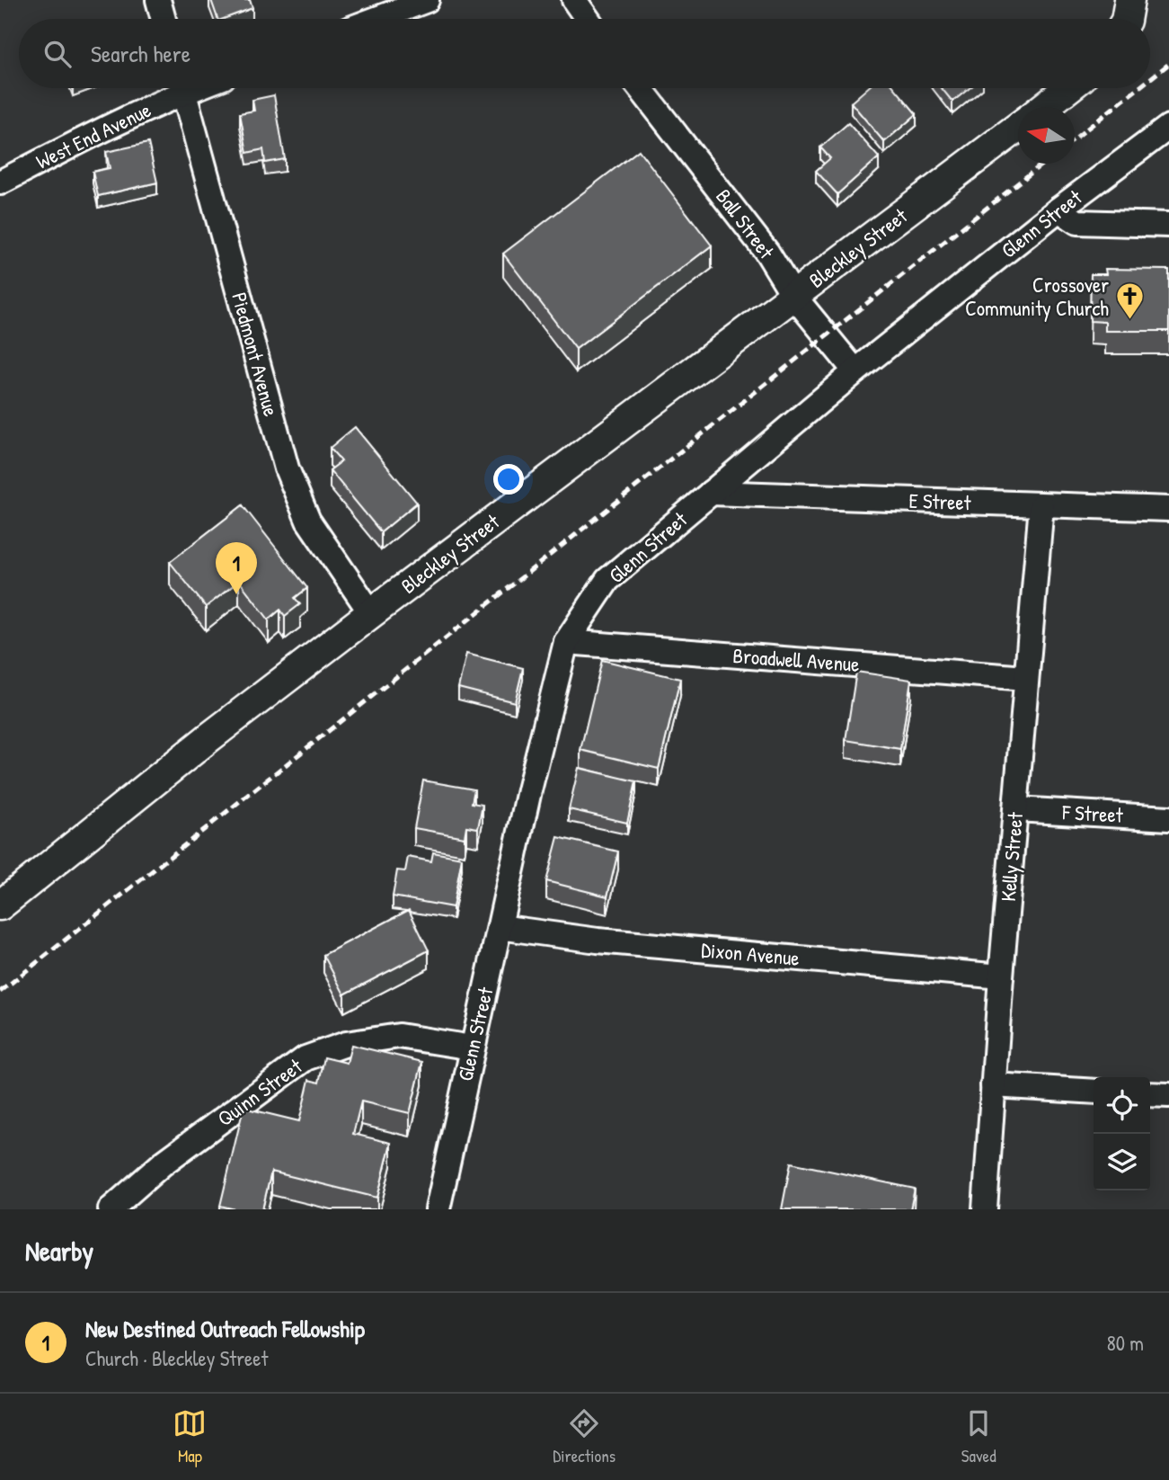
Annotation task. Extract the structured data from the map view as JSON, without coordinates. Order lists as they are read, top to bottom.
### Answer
{
  "streets": {
    "street": [
      "West End Avenue",
      "Ball Street",
      "Glenn Street",
      "Bleckley Street",
      "Piedmont Avenue",
      "E Street",
      "Broadwell Avenue",
      "F Street",
      "Kelly Street",
      "Dixon Avenue",
      "Quinn Street"
    ]
  },
  "crossings": [
    ["Ball Street", "Glenn Street"],
    ["Ball Street", "Bleckley Street"],
    ["Glenn Street", "E Street"],
    ["Glenn Street", "Broadwell Avenue"],
    ["Glenn Street", "Dixon Avenue"],
    ["Glenn Street", "Quinn Street"],
    ["Bleckley Street", "Piedmont Avenue"],
    ["E Street", "Kelly Street"],
    ["Broadwell Avenue", "Kelly Street"],
    ["F Street", "Kelly Street"],
    ["Kelly Street", "Dixon Avenue"]
  ],
  "places": {
    "church": ["Crossover Community Church"]
  },
  "north": "left",
  "page": {
    "search": "Search here",
    "pins": "1",
    "heading": "Nearby",
    "list": [
      {
        "mark": "1",
        "name": "New Destined Outreach Fellowship",
        "note": "Church · Bleckley Street",
        "value": "80 m"
      }
    ],
    "nav": ["Map", "Directions", "Saved"]
  }
}
